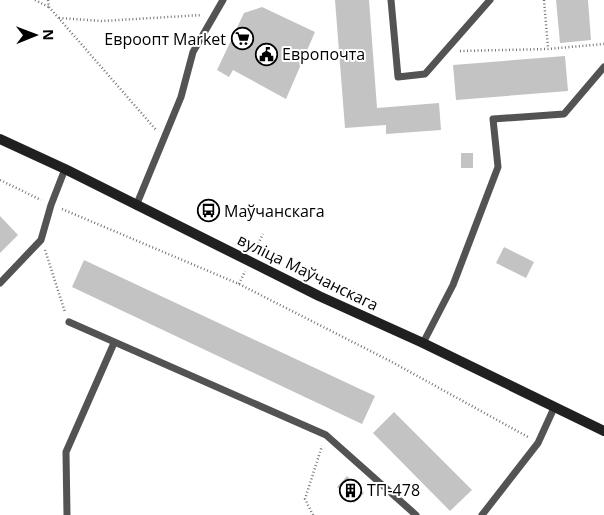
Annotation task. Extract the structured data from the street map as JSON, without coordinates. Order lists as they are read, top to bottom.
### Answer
{
  "streets": {
    "main road": ["вуліца Маўчанскага"]
  },
  "places": {
    "supermarket": ["Евроопт Market"],
    "public building": ["Европочта"],
    "bus stop": ["Маўчанскага"],
    "building": ["ТП-478"]
  },
  "north": "right"
}
